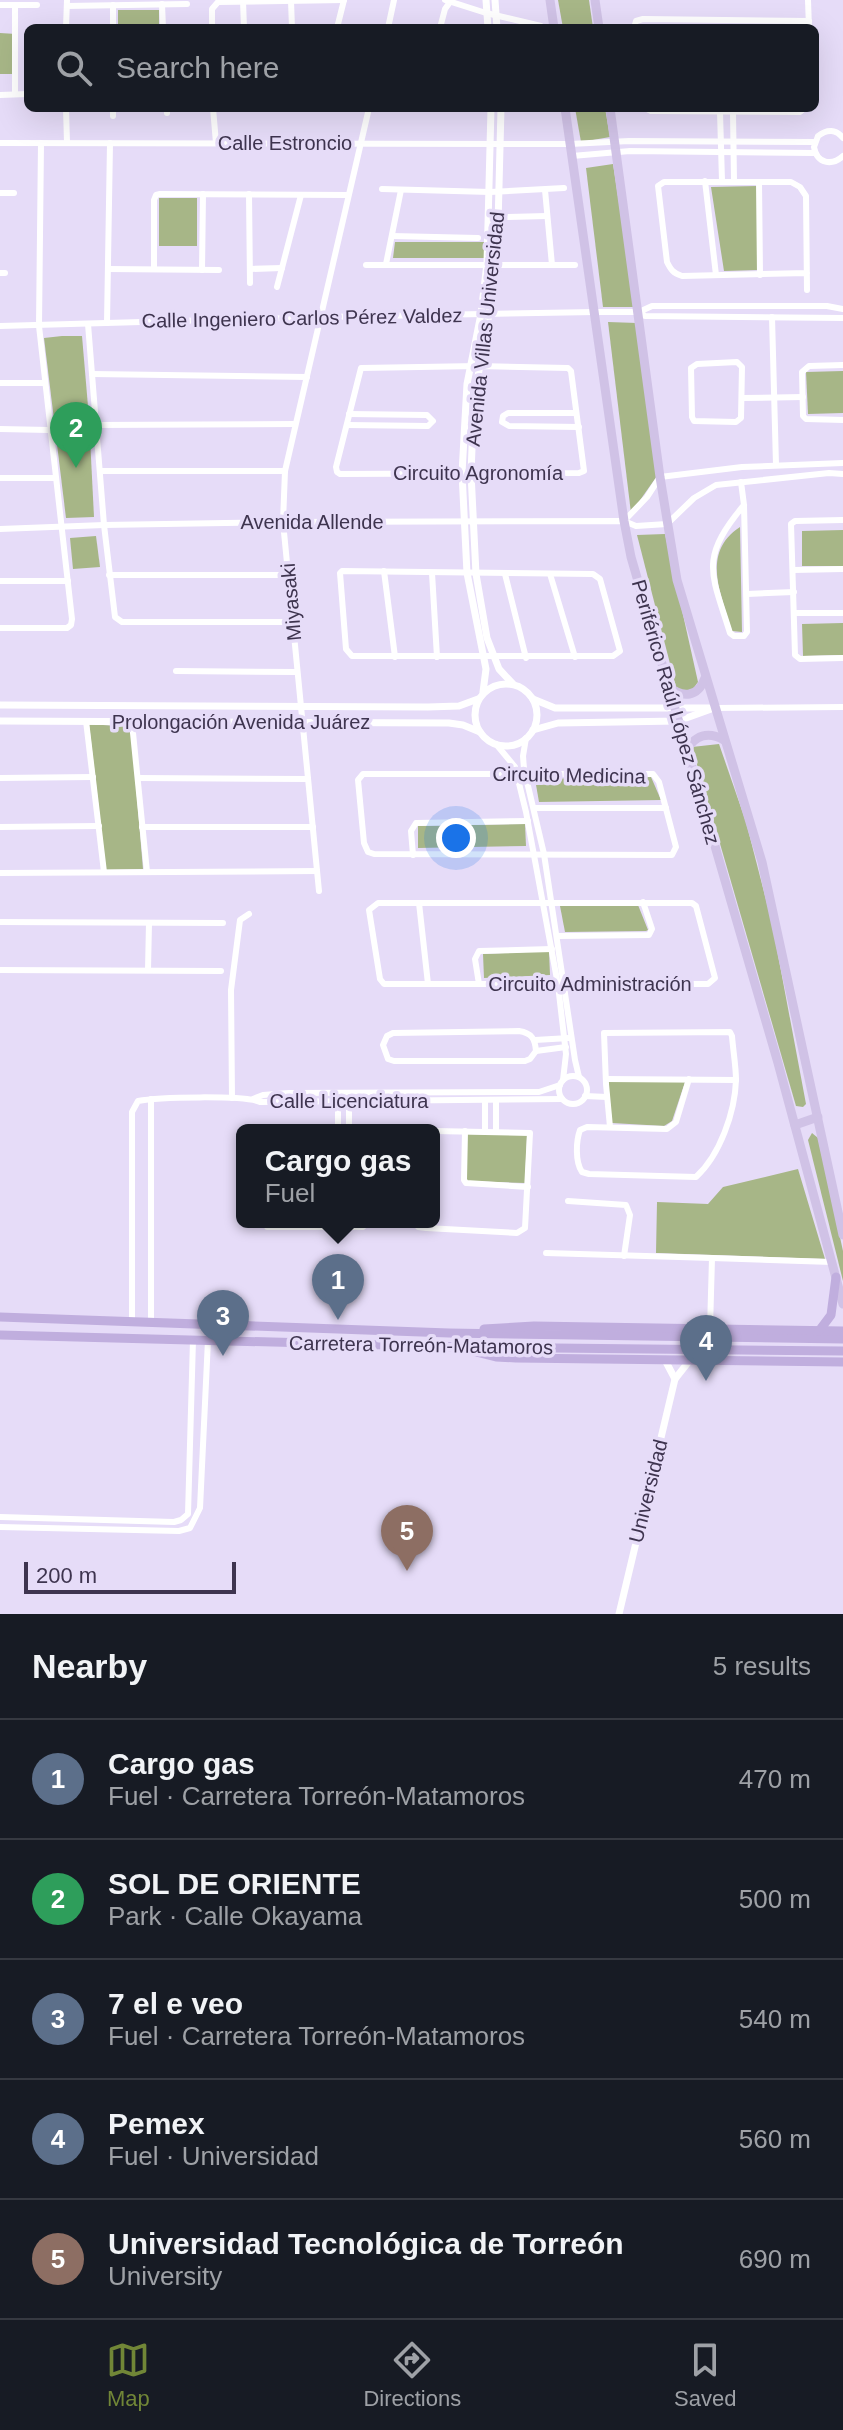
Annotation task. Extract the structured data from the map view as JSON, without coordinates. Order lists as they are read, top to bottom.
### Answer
{
  "streets": {
    "highway": ["Carretera Torreón-Matamoros"],
    "main road": ["Periférico Raúl López Sánchez"],
    "street": [
      "Calle Estroncio",
      "Calle Ingeniero Carlos Pérez Valdez",
      "Avenida Villas Universidad",
      "Circuito Agronomía",
      "Avenida Allende",
      "Miyasaki",
      "Prolongación Avenida Juárez",
      "Circuito Medicina",
      "Circuito Administración",
      "Calle Licenciatura",
      "Universidad"
    ]
  },
  "crossings": [
    ["Calle Estroncio", "Avenida Villas Universidad"],
    ["Calle Estroncio", "Miyasaki"],
    ["Calle Estroncio", "Periférico Raúl López Sánchez"],
    ["Calle Ingeniero Carlos Pérez Valdez", "Avenida Villas Universidad"],
    ["Calle Ingeniero Carlos Pérez Valdez", "Miyasaki"],
    ["Calle Ingeniero Carlos Pérez Valdez", "Periférico Raúl López Sánchez"],
    ["Avenida Villas Universidad", "Circuito Agronomía"],
    ["Avenida Villas Universidad", "Avenida Allende"],
    ["Avenida Villas Universidad", "Prolongación Avenida Juárez"],
    ["Avenida Allende", "Miyasaki"],
    ["Avenida Allende", "Periférico Raúl López Sánchez"],
    ["Miyasaki", "Prolongación Avenida Juárez"]
  ],
  "scale_bar": "200 m",
  "page": {
    "search": "Search here",
    "pins": [
      "2",
      "1",
      "3",
      "4",
      "5"
    ],
    "popup": ["Cargo gas", "Fuel"],
    "scale": "200 m",
    "heading": ["Nearby", "5 results"],
    "list": [
      {
        "mark": "1",
        "name": "Cargo gas",
        "note": "Fuel · Carretera Torreón-Matamoros",
        "value": "470 m"
      },
      {
        "mark": "2",
        "name": "SOL DE ORIENTE",
        "note": "Park · Calle Okayama",
        "value": "500 m"
      },
      {
        "mark": "3",
        "name": "7 el e veo",
        "note": "Fuel · Carretera Torreón-Matamoros",
        "value": "540 m"
      },
      {
        "mark": "4",
        "name": "Pemex",
        "note": "Fuel · Universidad",
        "value": "560 m"
      },
      {
        "mark": "5",
        "name": "Universidad Tecnológica de Torreón",
        "note": "University",
        "value": "690 m"
      }
    ],
    "nav": ["Map", "Directions", "Saved"]
  }
}
